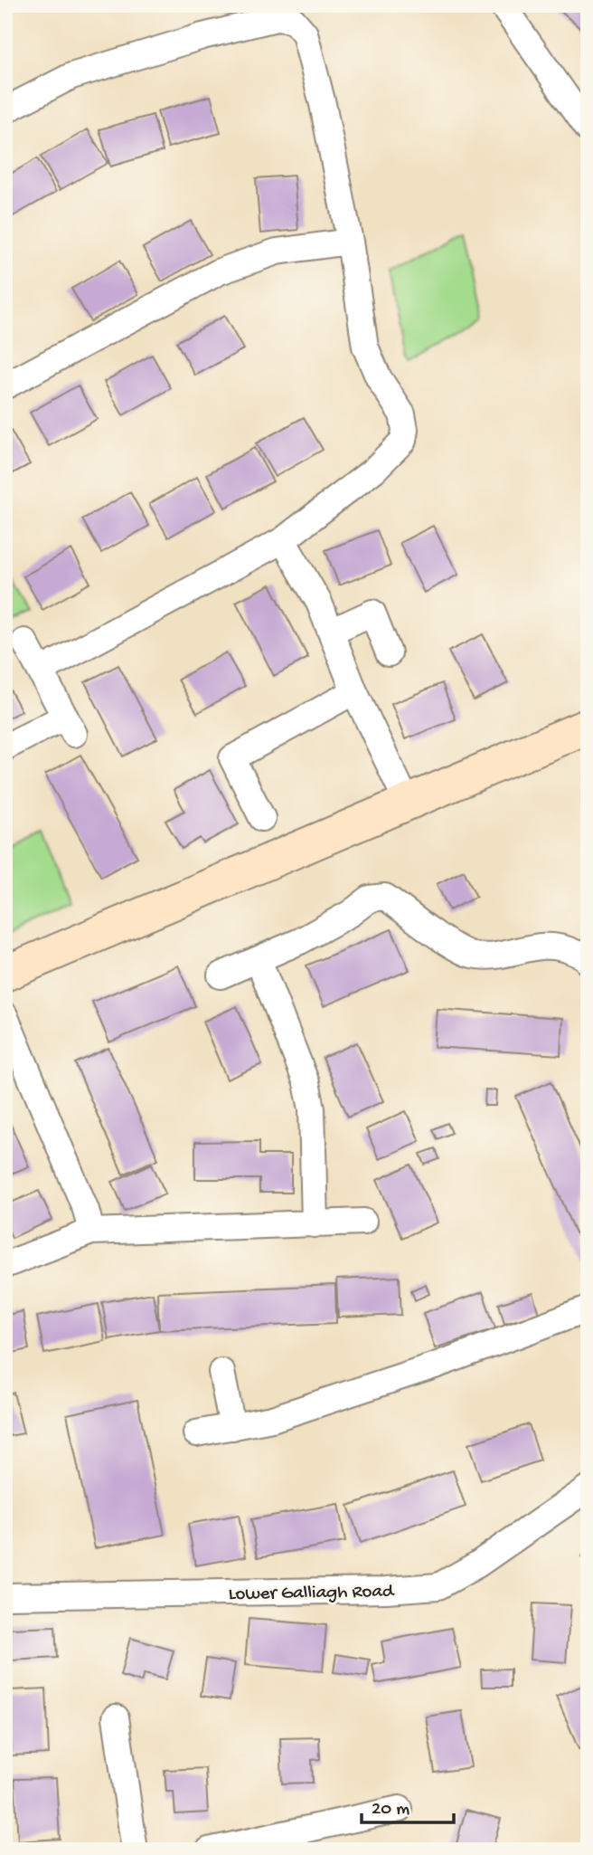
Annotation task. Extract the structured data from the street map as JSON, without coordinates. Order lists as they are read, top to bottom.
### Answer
{
  "streets": {
    "street": ["Lower Galliagh Road"]
  },
  "scale_bar": "20 m"
}
